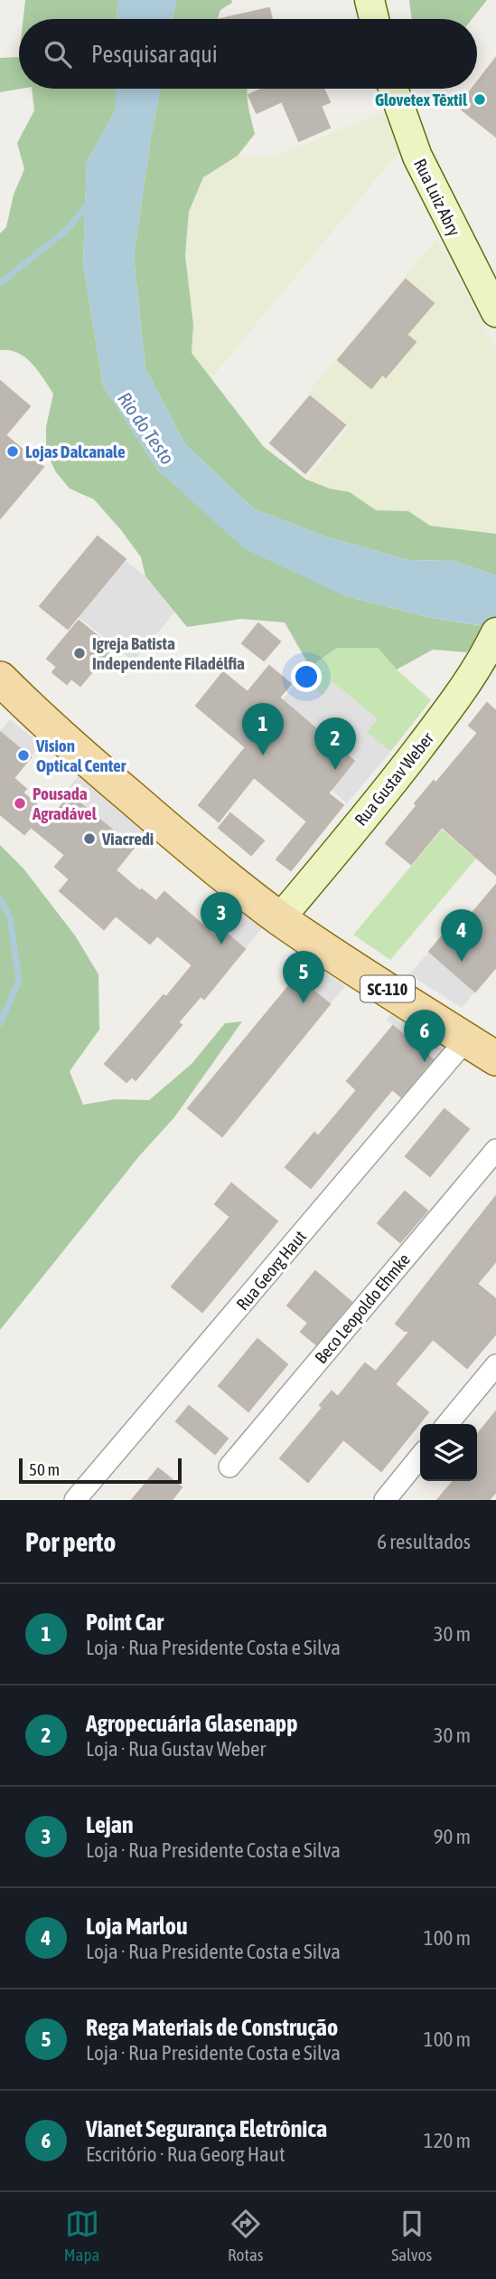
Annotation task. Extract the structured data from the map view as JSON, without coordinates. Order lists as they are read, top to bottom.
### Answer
{
  "streets": {
    "main road": ["SC-110"],
    "street": [
      "Rua Luiz Abry",
      "Rua Gustav Weber",
      "Rua Georg Haut",
      "Beco Leopoldo Ehmke"
    ]
  },
  "crossings": [
    ["Rua Gustav Weber", "SC-110"],
    ["SC-110", "Rua Georg Haut"]
  ],
  "water": ["Rio do Testo"],
  "places": [
    "Glovetex Têxtil",
    "Lojas Dalcanale",
    "Igreja Batista Independente Filadélfia",
    "Vision Optical Center",
    "Pousada Agradável",
    "Viacredi"
  ],
  "scale_bar": "50 m",
  "page": {
    "search": "Pesquisar aqui",
    "pins": [
      "1",
      "2",
      "3",
      "4",
      "5",
      "6"
    ],
    "scale": "50 m",
    "heading": ["Por perto", "6 resultados"],
    "list": [
      {
        "mark": "1",
        "name": "Point Car",
        "note": "Loja · Rua Presidente Costa e Silva",
        "value": "30 m"
      },
      {
        "mark": "2",
        "name": "Agropecuária Glasenapp",
        "note": "Loja · Rua Gustav Weber",
        "value": "30 m"
      },
      {
        "mark": "3",
        "name": "Lejan",
        "note": "Loja · Rua Presidente Costa e Silva",
        "value": "90 m"
      },
      {
        "mark": "4",
        "name": "Loja Marlou",
        "note": "Loja · Rua Presidente Costa e Silva",
        "value": "100 m"
      },
      {
        "mark": "5",
        "name": "Rega Materiais de Construção",
        "note": "Loja · Rua Presidente Costa e Silva",
        "value": "100 m"
      },
      {
        "mark": "6",
        "name": "Vianet Segurança Eletrônica",
        "note": "Escritório · Rua Georg Haut",
        "value": "120 m"
      }
    ],
    "nav": ["Mapa", "Rotas", "Salvos"]
  }
}
